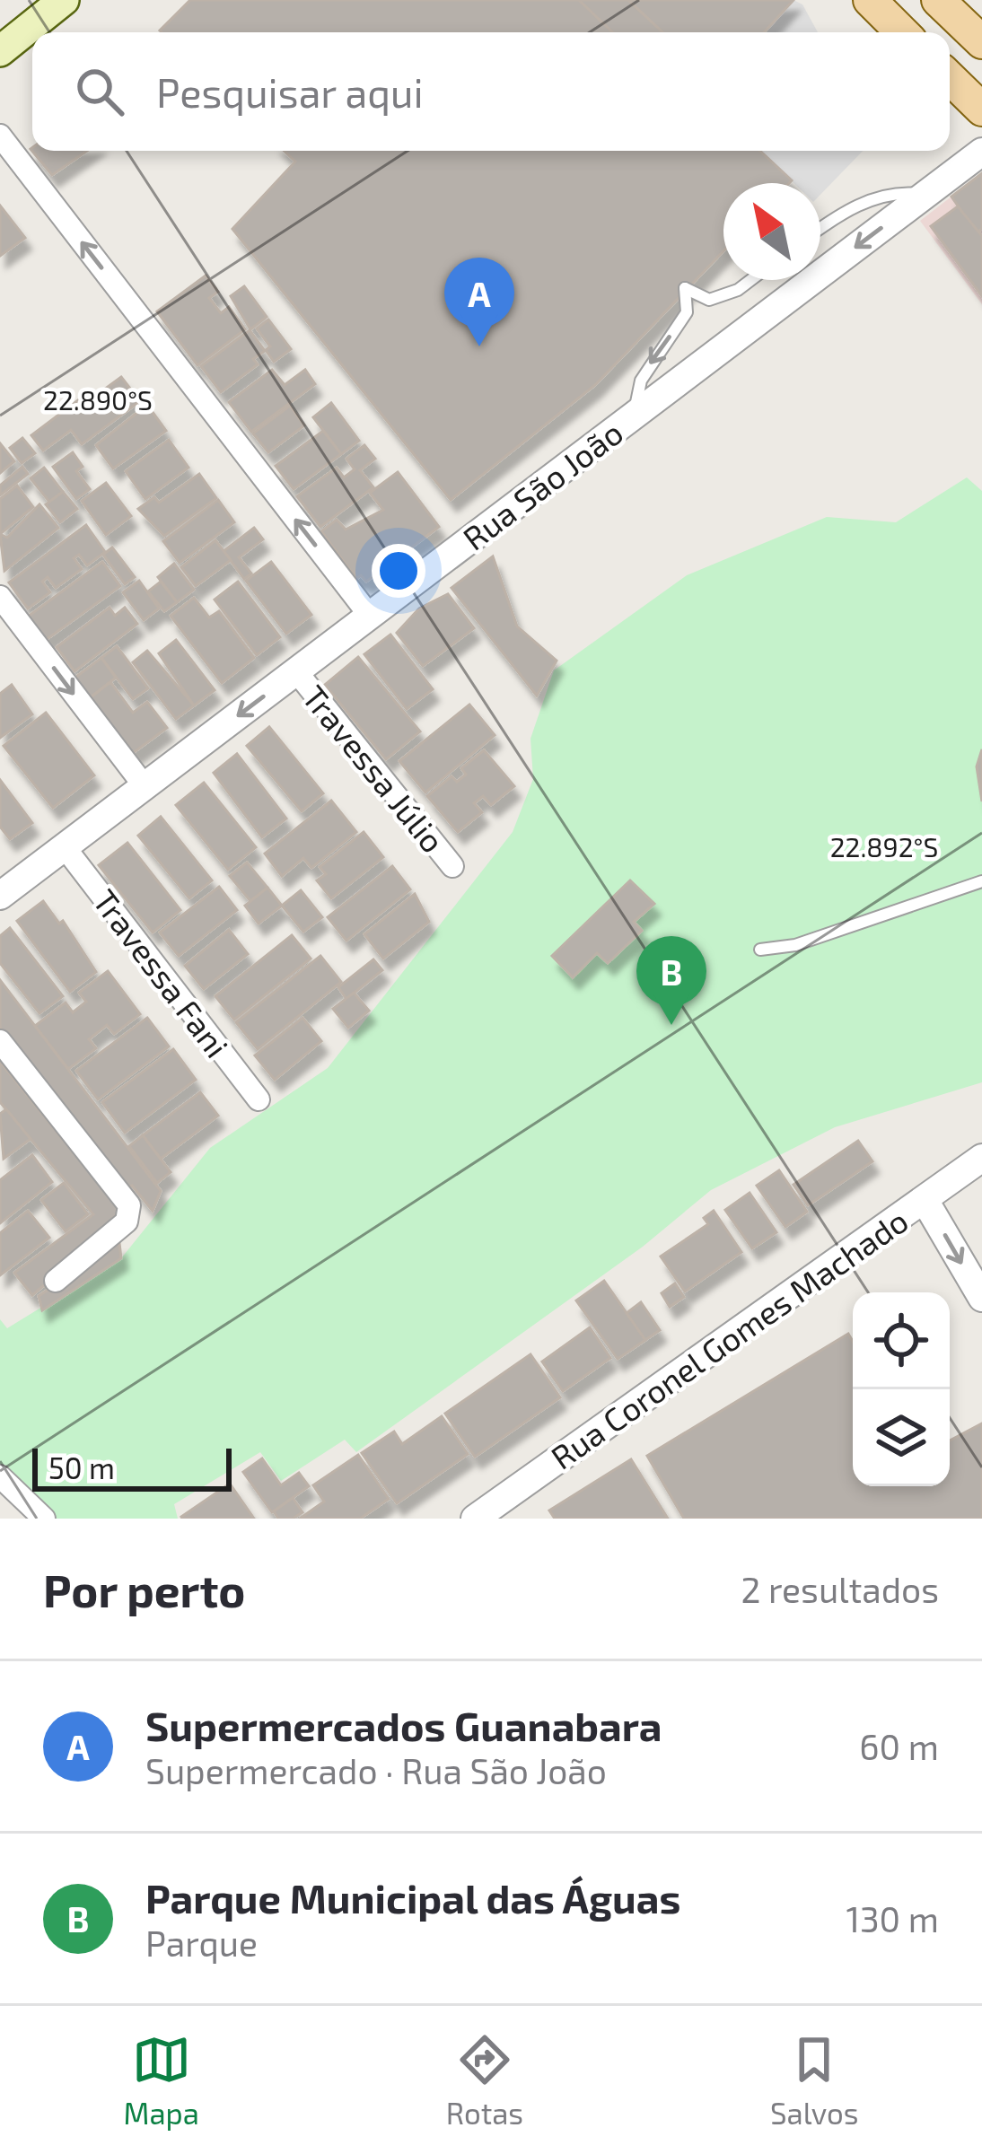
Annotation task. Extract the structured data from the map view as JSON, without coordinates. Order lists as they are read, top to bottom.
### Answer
{
  "streets": {
    "street": [
      "Rua São João",
      "Travessa Júlio",
      "Travessa Fani",
      "Rua Coronel Gomes Machado"
    ]
  },
  "crossings": [
    ["Rua São João", "Travessa Júlio"],
    ["Rua São João", "Travessa Fani"]
  ],
  "one_way": ["Rua São João"],
  "scale_bar": "50 m",
  "north": "top left",
  "page": {
    "search": "Pesquisar aqui",
    "pins": ["A", "B"],
    "scale": "50 m",
    "heading": ["Por perto", "2 resultados"],
    "list": [
      {
        "mark": "A",
        "name": "Supermercados Guanabara",
        "note": "Supermercado · Rua São João",
        "value": "60 m"
      },
      {
        "mark": "B",
        "name": "Parque Municipal das Águas",
        "note": "Parque",
        "value": "130 m"
      }
    ],
    "nav": ["Mapa", "Rotas", "Salvos"]
  },
  "coordinates": ["22.890°S", "22.892°S"]
}
